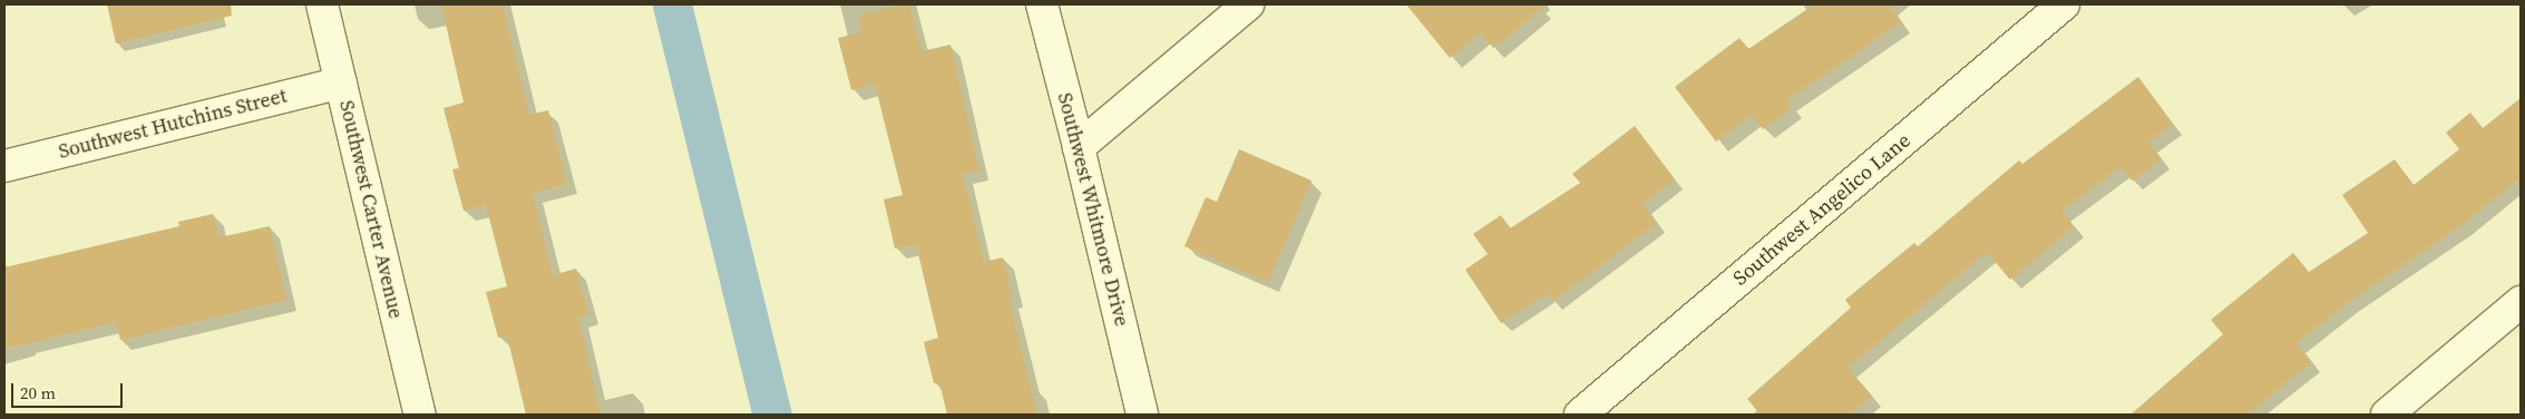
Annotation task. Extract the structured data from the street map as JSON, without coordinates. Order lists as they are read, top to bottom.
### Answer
{
  "streets": {
    "street": [
      "Southwest Hutchins Street",
      "Southwest Carter Avenue",
      "Southwest Whitmore Drive",
      "Southwest Angelico Lane"
    ]
  },
  "crossings": [
    ["Southwest Hutchins Street", "Southwest Carter Avenue"]
  ],
  "scale_bar": "20 m"
}
